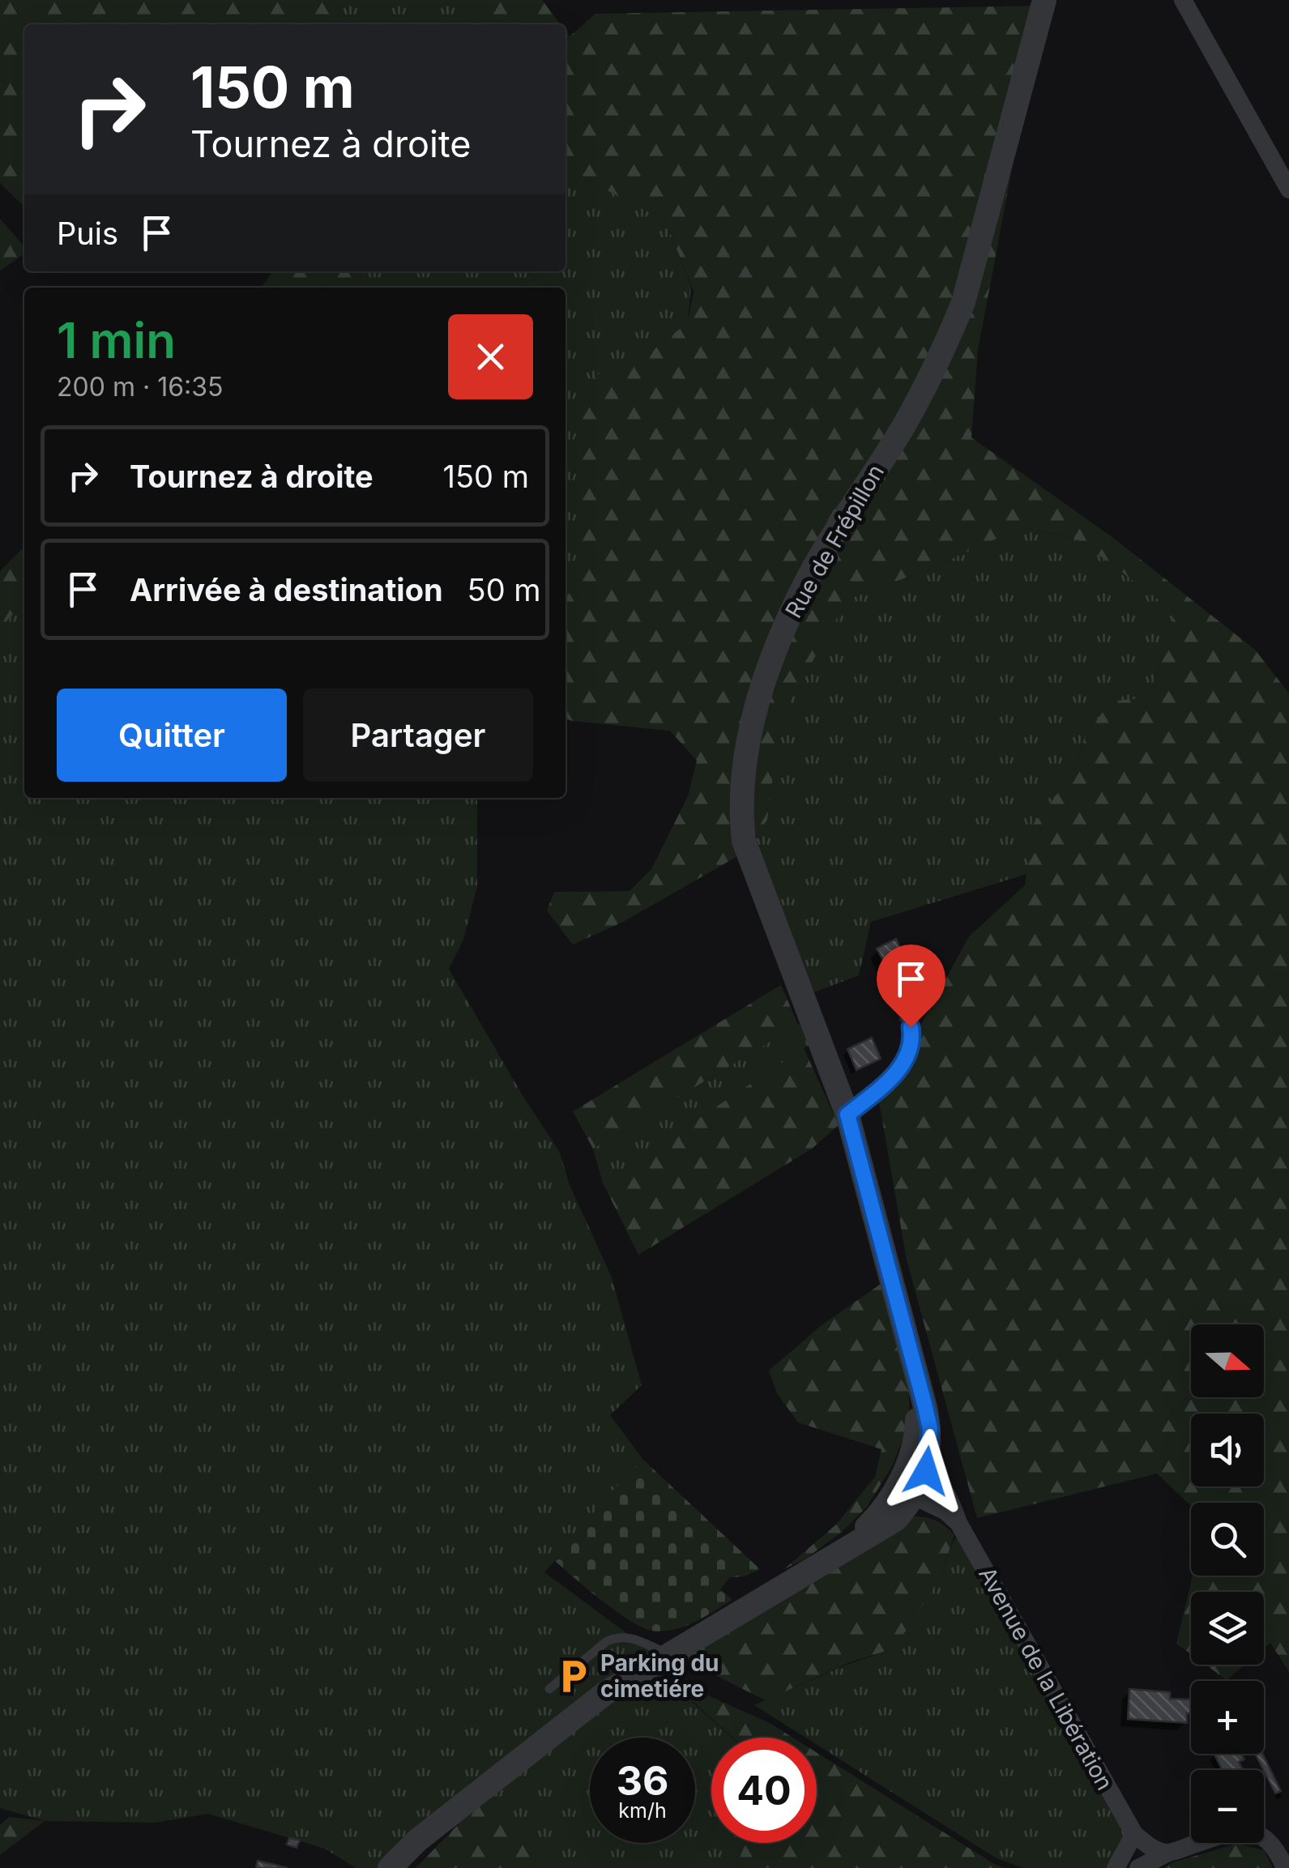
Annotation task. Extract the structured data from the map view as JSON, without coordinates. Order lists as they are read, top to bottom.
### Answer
{
  "streets": {
    "street": ["Rue de Frépillon", "Avenue de la Libération"]
  },
  "crossings": [
    ["Rue de Frépillon", "Avenue de la Libération"]
  ],
  "places": {
    "parking": ["Parking du cimetiére"]
  },
  "north": "right",
  "page": {
    "turn": ["150 m", "Tournez à droite"],
    "then": "Puis",
    "heading": ["1 min", "200 m · 16:35"],
    "list": [
      {
        "name": "Tournez à droite",
        "value": "150 m"
      },
      {
        "name": "Arrivée à destination",
        "value": "50 m"
      }
    ],
    "buttons": ["Quitter", "Partager"],
    "map_buttons": ["+", "−"],
    "speed": "36 km/h",
    "limit": "40"
  }
}
